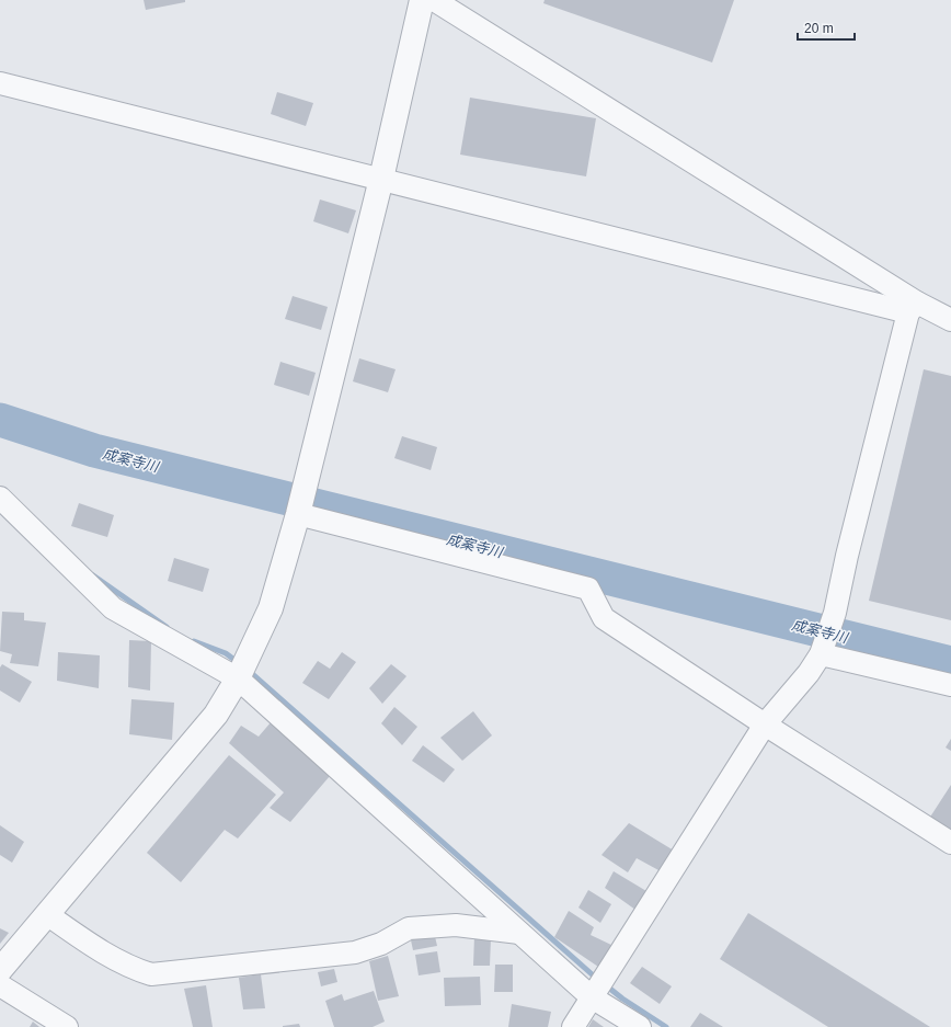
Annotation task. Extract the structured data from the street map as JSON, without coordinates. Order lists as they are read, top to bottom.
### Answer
{
  "water": ["成案寺川"],
  "scale_bar": "20 m"
}
